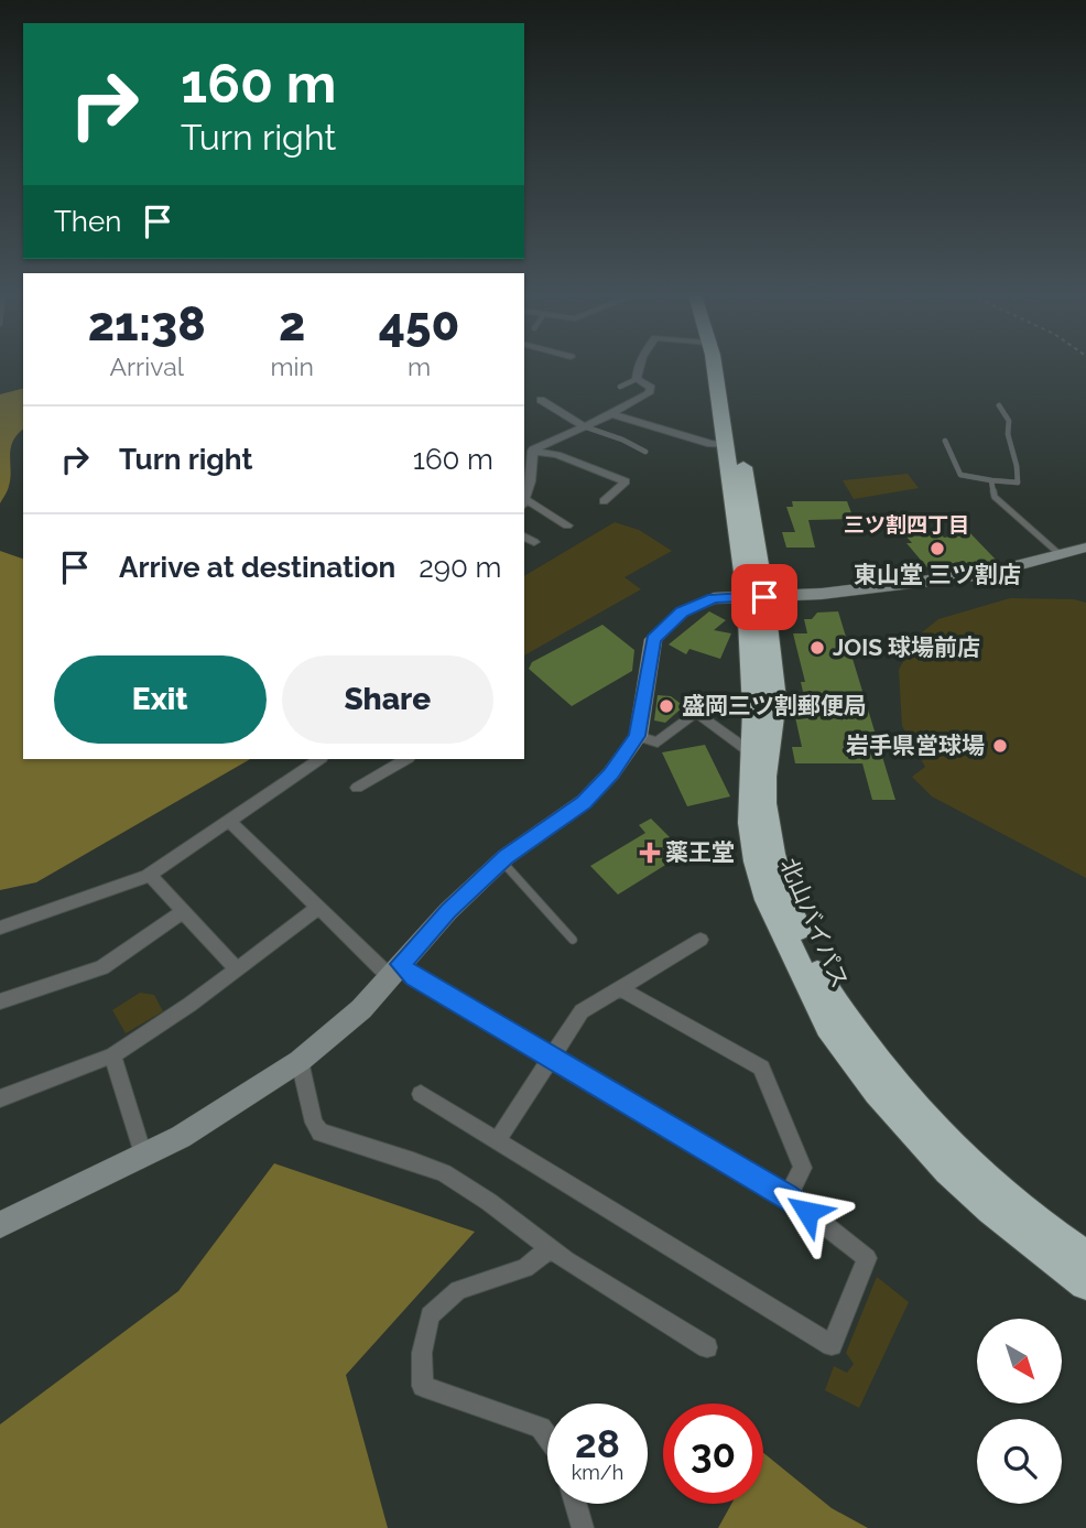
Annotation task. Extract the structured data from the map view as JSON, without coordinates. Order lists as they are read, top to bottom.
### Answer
{
  "streets": {
    "highway": ["北山バイパス"]
  },
  "districts": ["三ツ割四丁目"],
  "places": {
    "other": [
      "東山堂 三ツ割店",
      "JOIS 球場前店",
      "盛岡三ツ割郵便局",
      "岩手県営球場"
    ],
    "health": ["薬王堂"]
  },
  "north": "bottom right",
  "page": {
    "turn": ["160 m", "Turn right"],
    "then": "Then",
    "eta": [
      "21:38",
      "Arrival",
      "2",
      "min",
      "450",
      "m"
    ],
    "list": [
      {
        "name": "Turn right",
        "value": "160 m"
      },
      {
        "name": "Arrive at destination",
        "value": "290 m"
      }
    ],
    "buttons": ["Exit", "Share"],
    "speed": "28 km/h",
    "limit": "30"
  }
}
